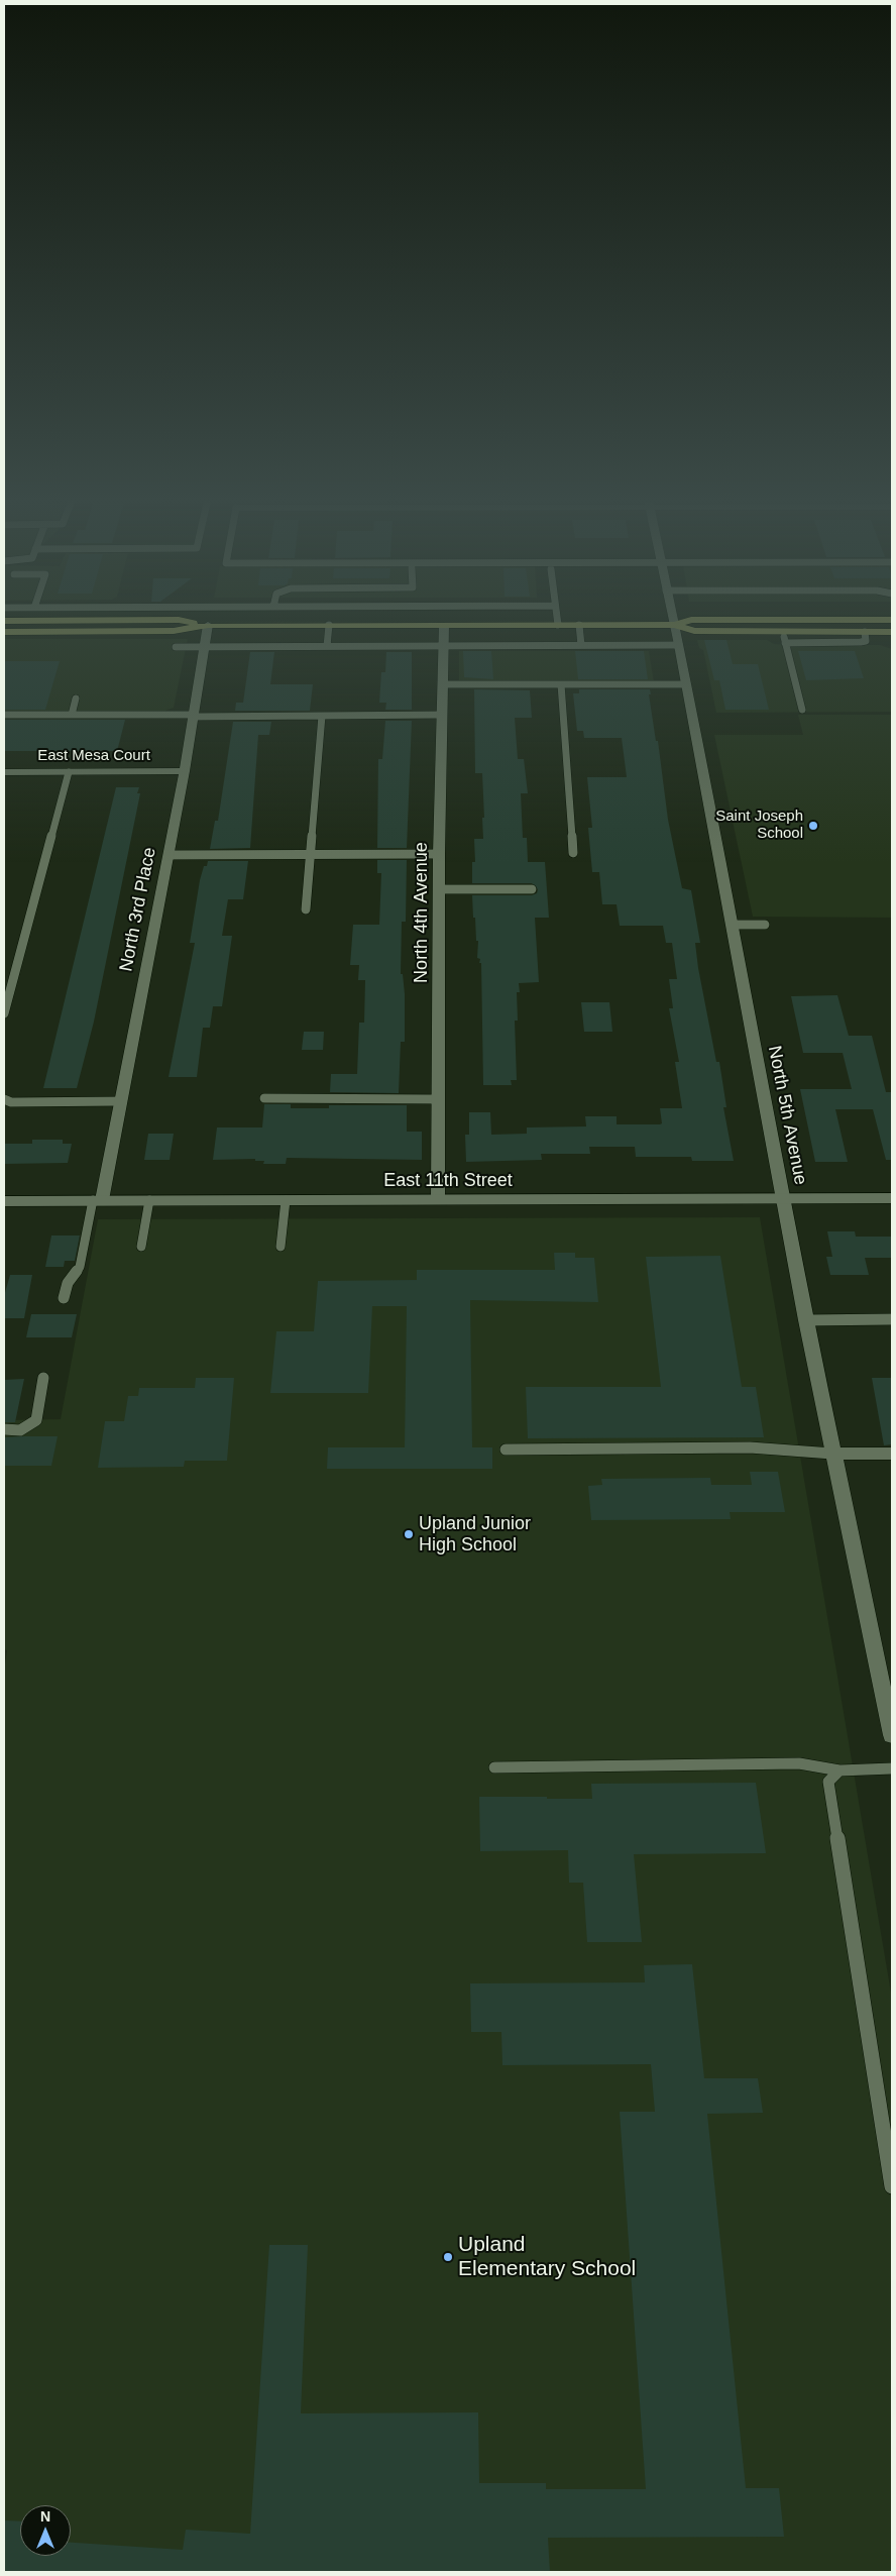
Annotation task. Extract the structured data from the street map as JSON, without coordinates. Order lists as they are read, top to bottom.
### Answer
{
  "streets": {
    "street": [
      "East Mesa Court",
      "North 3rd Place",
      "North 4th Avenue",
      "North 5th Avenue",
      "East 11th Street"
    ]
  },
  "crossings": [
    ["East Mesa Court", "North 3rd Place"],
    ["North 3rd Place", "East 11th Street"],
    ["North 4th Avenue", "East 11th Street"],
    ["North 5th Avenue", "East 11th Street"]
  ],
  "places": ["Saint Joseph School", "Upland Junior High School", "Upland Elementary School"],
  "north": "top"
}
